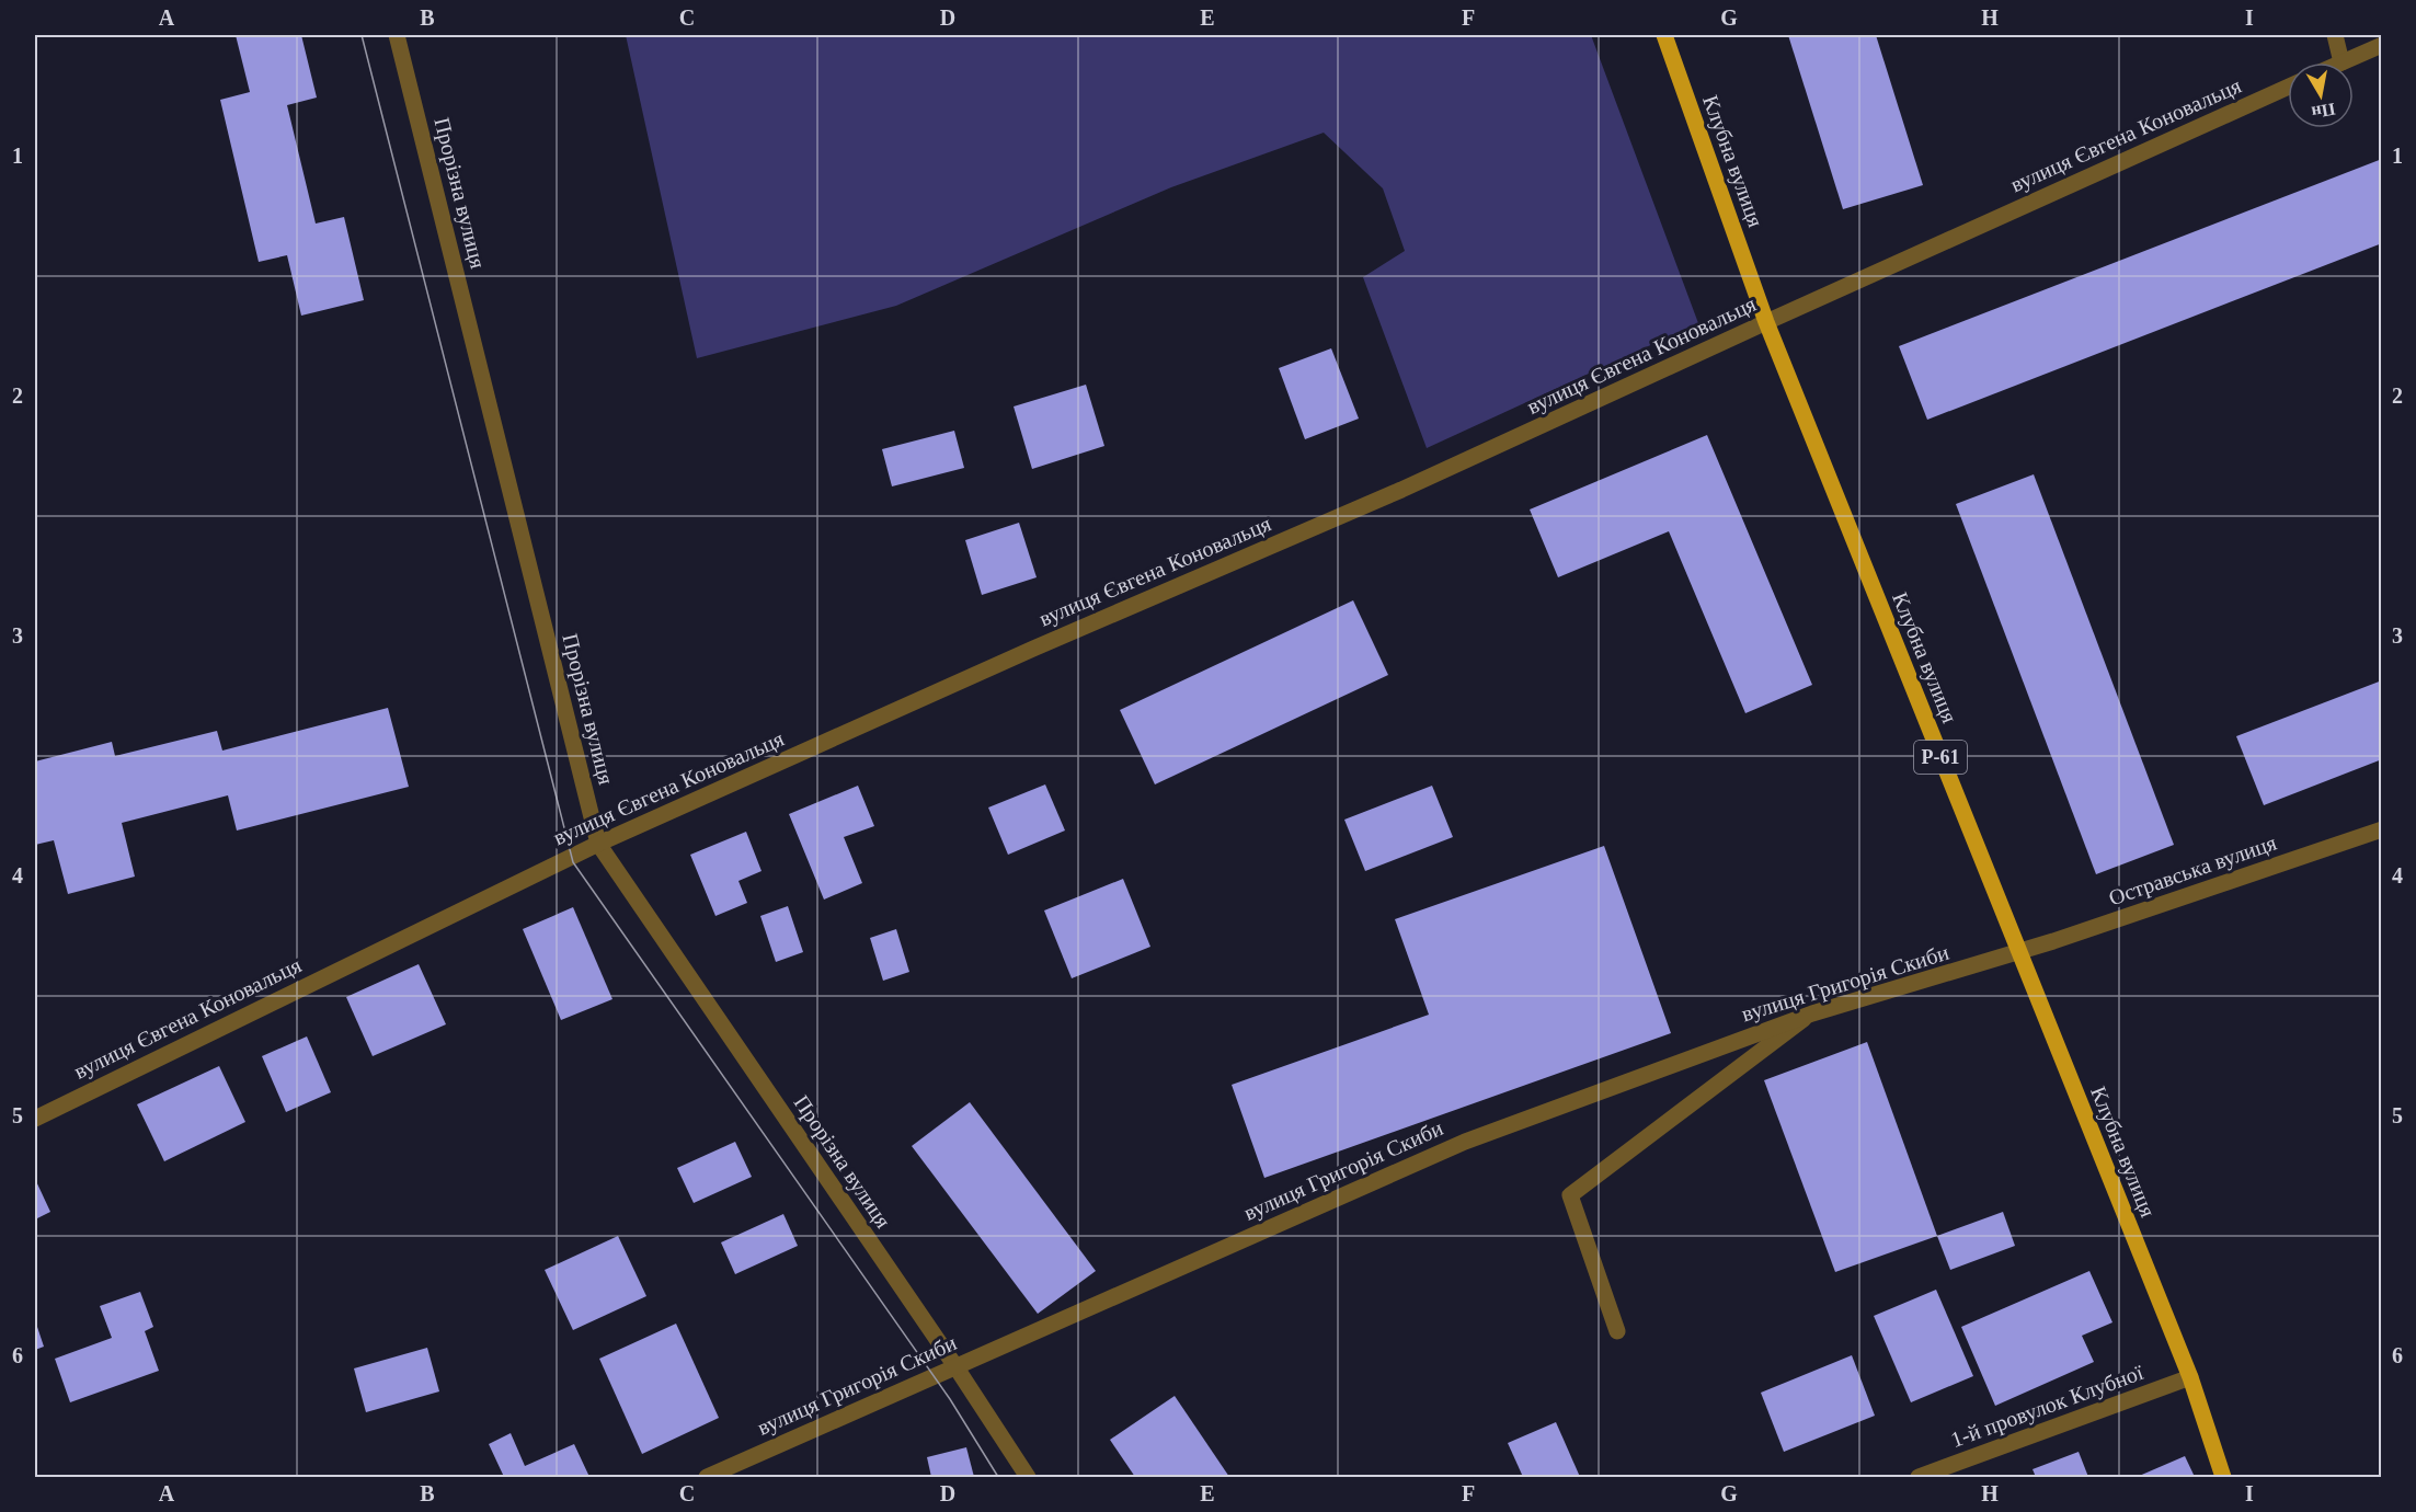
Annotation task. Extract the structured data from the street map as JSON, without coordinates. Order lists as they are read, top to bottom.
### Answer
{
  "streets": {
    "main road": ["Клубна вулиця", "Р-61"],
    "street": [
      "вулиця Євгена Коновальця",
      "Прорізна вулиця",
      "Остравська вулиця",
      "вулиця Григорія Скиби",
      "1-й провулок Клубної"
    ]
  },
  "crossings": [
    ["вулиця Євгена Коновальця", "Клубна вулиця"],
    ["вулиця Євгена Коновальця", "Прорізна вулиця"],
    ["Клубна вулиця", "Остравська вулиця"],
    ["Клубна вулиця", "вулиця Григорія Скиби"],
    ["Клубна вулиця", "1-й провулок Клубної"],
    ["Прорізна вулиця", "вулиця Григорія Скиби"],
    ["Остравська вулиця", "вулиця Григорія Скиби"]
  ],
  "north": "bottom",
  "grid": {
    "columns": [
      "A",
      "B",
      "C",
      "D",
      "E",
      "F",
      "G",
      "H",
      "I"
    ],
    "rows": [
      "1",
      "2",
      "3",
      "4",
      "5",
      "6"
    ]
  }
}
